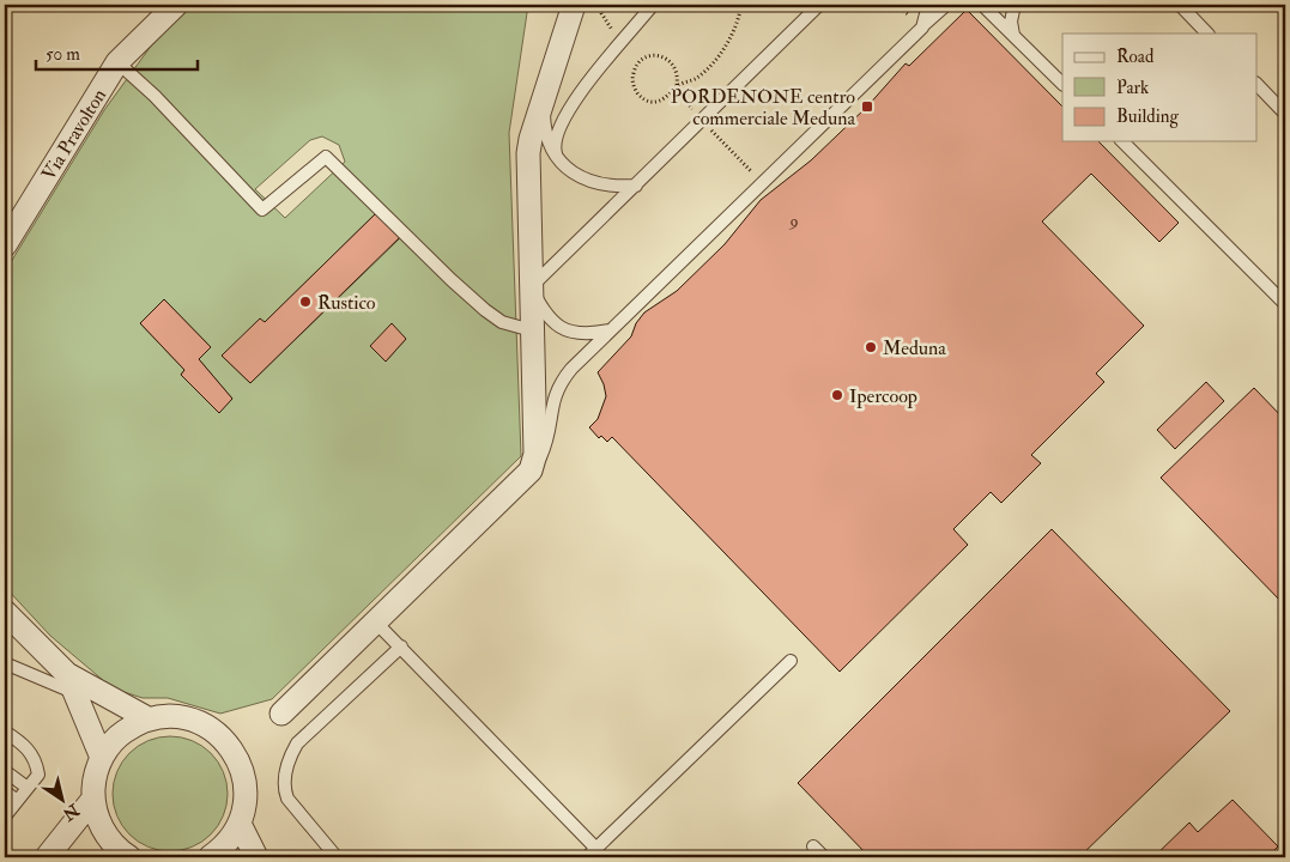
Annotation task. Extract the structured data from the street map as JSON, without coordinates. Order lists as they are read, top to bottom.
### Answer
{
  "streets": {
    "street": ["Via Pravolton"]
  },
  "places": {
    "transit": ["PORDENONE centro commerciale Meduna"],
    "other": ["Rustico", "Meduna", "Ipercoop"]
  },
  "house_numbers": ["9"],
  "legend": ["Road", "Park", "Building"],
  "scale_bar": "50 m",
  "north": "bottom right"
}
